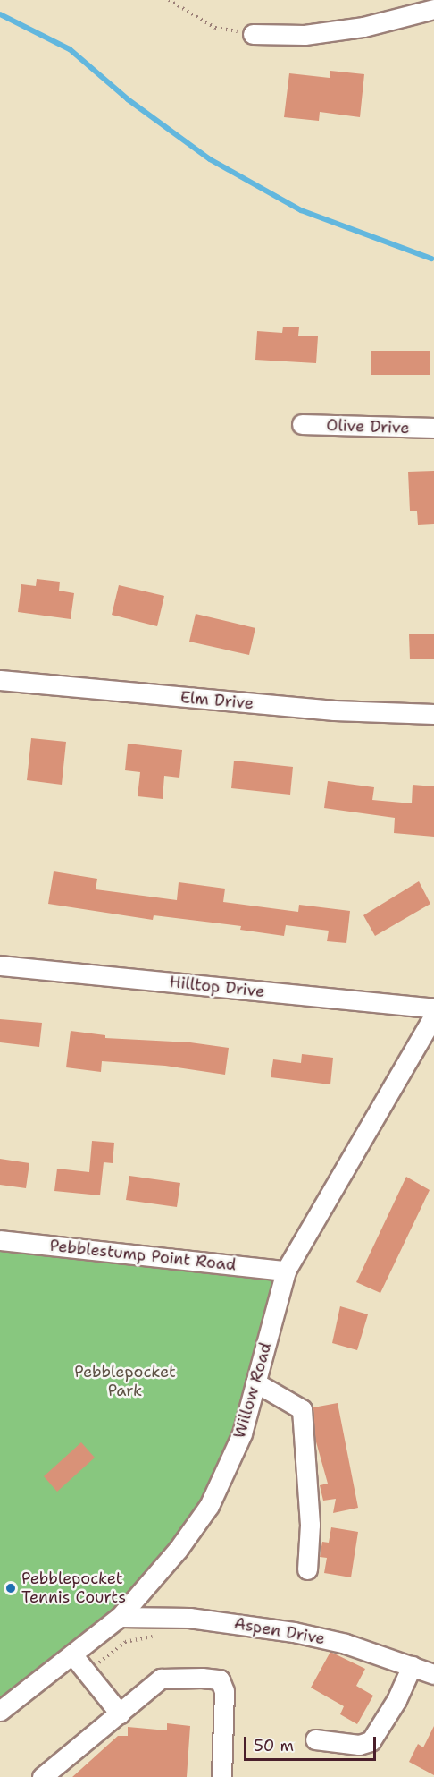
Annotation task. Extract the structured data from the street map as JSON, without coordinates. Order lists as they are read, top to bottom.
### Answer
{
  "streets": {
    "street": [
      "Olive Drive",
      "Elm Drive",
      "Hilltop Drive",
      "Pebblestump Point Road",
      "Willow Road",
      "Aspen Drive"
    ]
  },
  "crossings": [
    ["Pebblestump Point Road", "Willow Road"],
    ["Willow Road", "Aspen Drive"]
  ],
  "parks": ["Pebblepocket Park"],
  "places": ["Pebblepocket Tennis Courts"],
  "scale_bar": "50 m"
}
